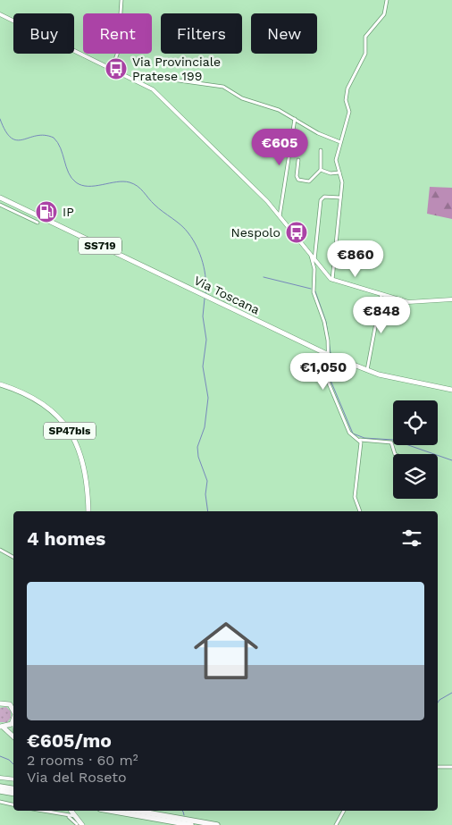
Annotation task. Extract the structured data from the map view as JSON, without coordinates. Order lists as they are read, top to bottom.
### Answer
{
  "streets": {
    "main road": ["SS719", "Via Toscana", "SP47bis"]
  },
  "places": {
    "bus stop": ["Via Provinciale Pratese 199", "Nespolo"],
    "fuel station": ["IP"]
  },
  "page": {
    "chip": [
      "Buy",
      "Rent",
      "Filters",
      "New"
    ],
    "price": [
      "€605",
      "€860",
      "€848",
      "€1,050"
    ],
    "heading": "4 homes",
    "list": [
      {
        "name": "€605/mo",
        "note": "2 rooms · 60 m² · Via del Roseto"
      }
    ]
  }
}
